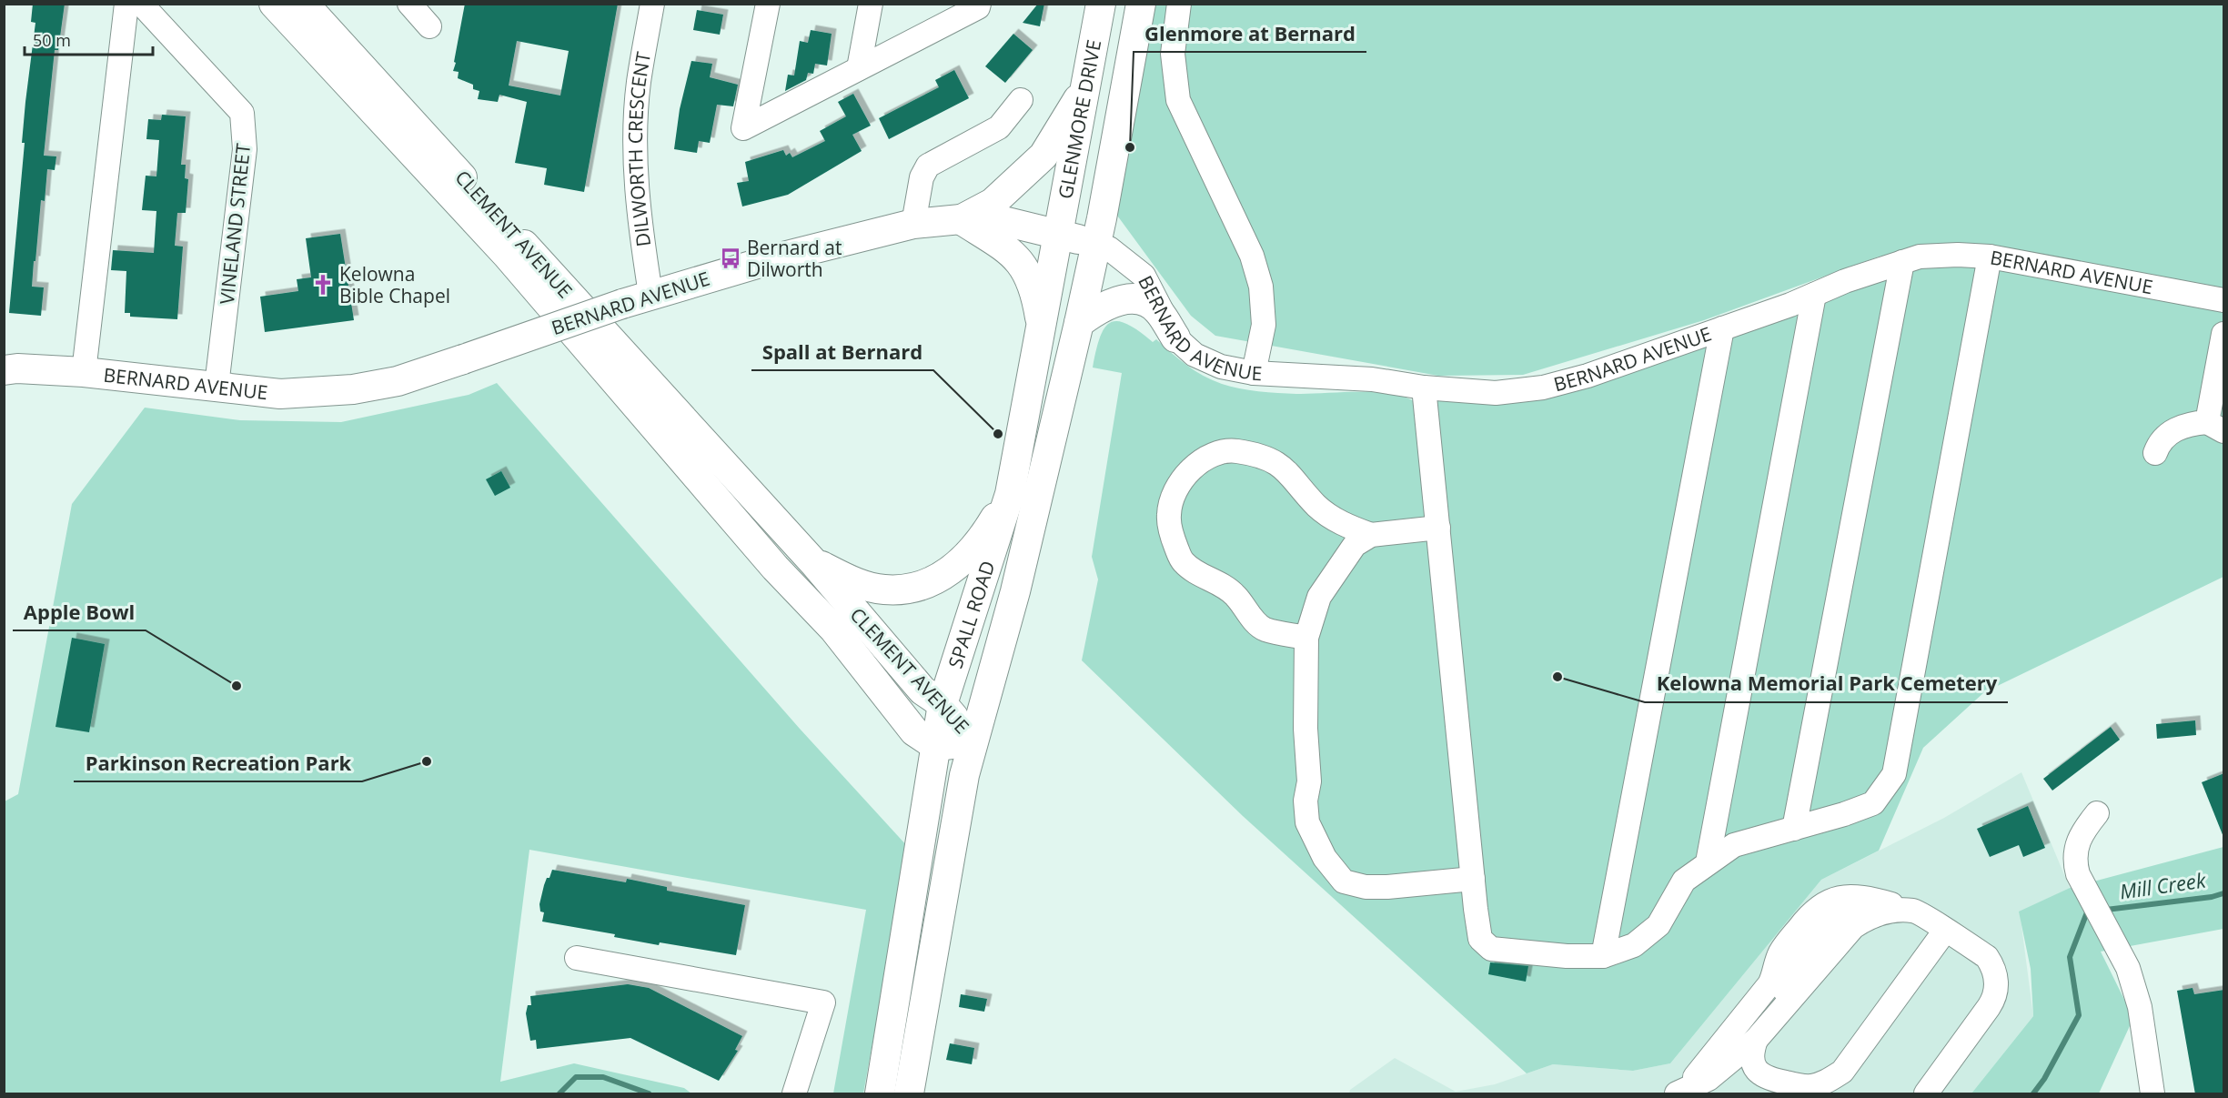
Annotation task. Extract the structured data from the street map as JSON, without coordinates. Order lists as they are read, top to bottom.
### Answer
{
  "streets": {
    "main road": [
      "GLENMORE DRIVE",
      "CLEMENT AVENUE",
      "BERNARD AVENUE",
      "SPALL ROAD"
    ],
    "street": ["DILWORTH CRESCENT", "VINELAND STREET"]
  },
  "crossings": [
    ["GLENMORE DRIVE", "BERNARD AVENUE"],
    ["GLENMORE DRIVE", "SPALL ROAD"],
    ["DILWORTH CRESCENT", "BERNARD AVENUE"],
    ["VINELAND STREET", "BERNARD AVENUE"],
    ["CLEMENT AVENUE", "SPALL ROAD"],
    ["BERNARD AVENUE", "SPALL ROAD"]
  ],
  "water": ["Mill Creek"],
  "places": {
    "other": [
      "Glenmore at Bernard",
      "Spall at Bernard",
      "Kelowna Memorial Park Cemetery",
      "Apple Bowl",
      "Parkinson Recreation Park"
    ],
    "bus stop": ["Bernard at Dilworth"],
    "church": ["Kelowna Bible Chapel"]
  },
  "scale_bar": "50 m"
}
